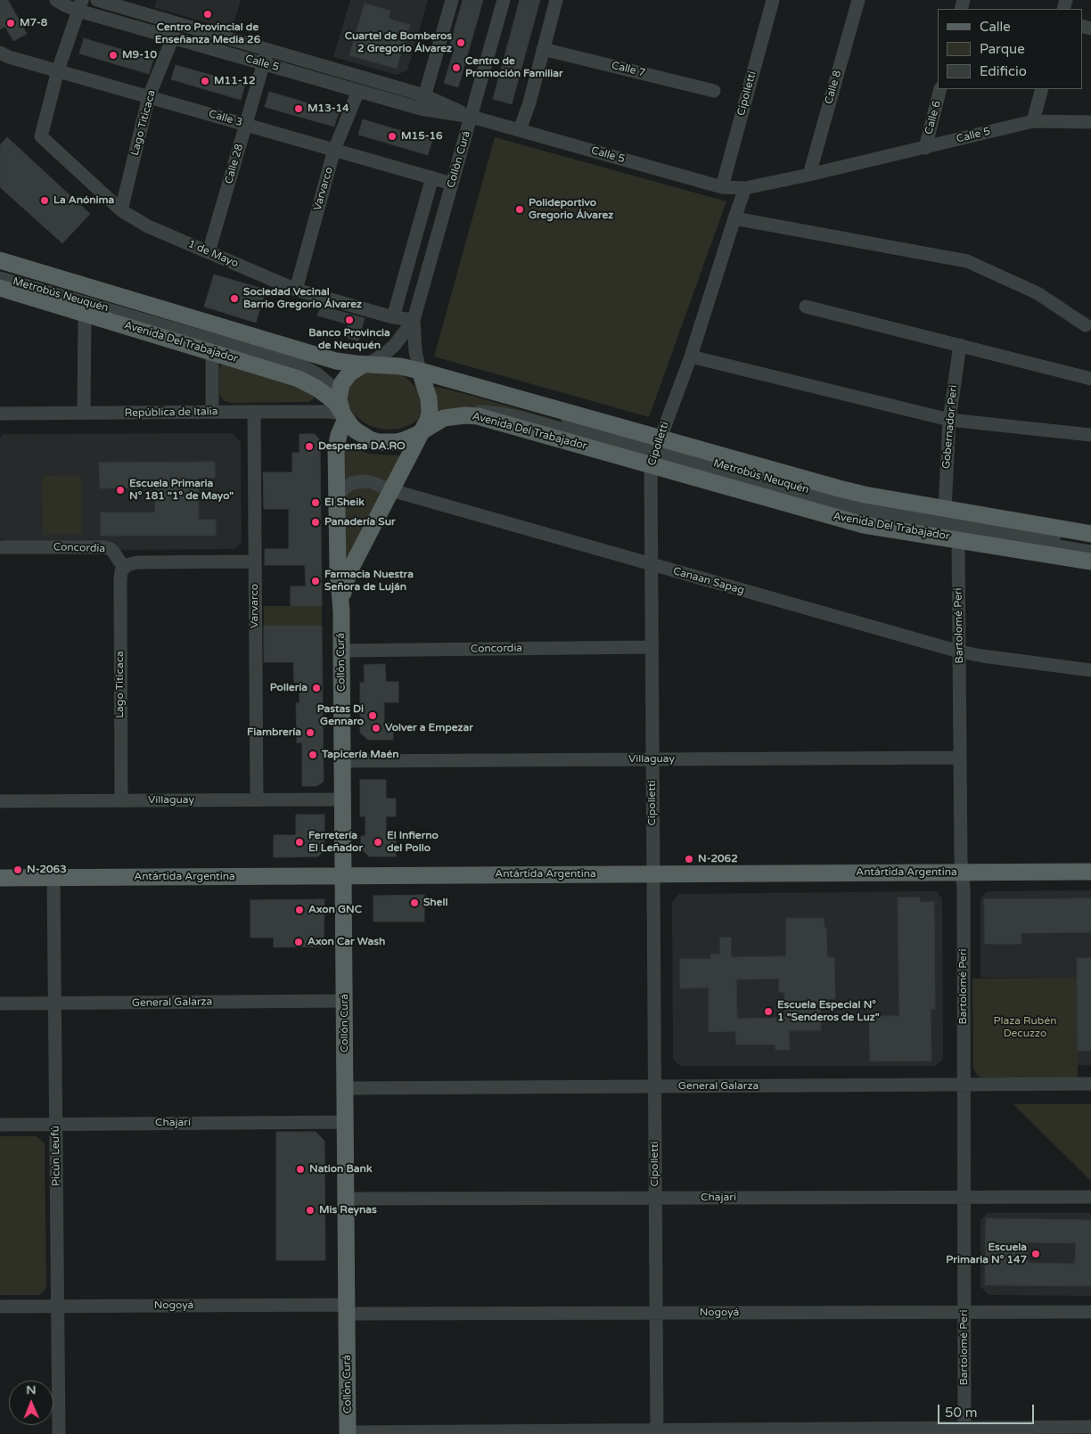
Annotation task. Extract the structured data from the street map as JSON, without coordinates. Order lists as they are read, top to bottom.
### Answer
{
  "streets": {
    "main road": ["Collón Curá", "Avenida Del Trabajador", "Antártida Argentina"],
    "street": [
      "Calle 5",
      "Calle 7",
      "Calle 8",
      "Cipolletti",
      "Calle 6",
      "Calle 3",
      "Lago Titicaca",
      "Calle 28",
      "Varvarco",
      "1 de Mayo",
      "Metrobús Neuquén",
      "República de Italia",
      "Gobernador Peri",
      "Concordia",
      "Canaan Sapag",
      "Bartolomé Peri",
      "Villaguay",
      "General Galarza",
      "Chajarí",
      "Picún Leufú",
      "Nogoyá"
    ]
  },
  "crossings": [
    ["Calle 5", "Calle 8"],
    ["Calle 5", "Cipolletti"],
    ["Calle 5", "Calle 6"],
    ["Calle 5", "Lago Titicaca"],
    ["Calle 5", "Collón Curá"],
    ["Calle 5", "Calle 28"],
    ["Calle 5", "Varvarco"],
    ["Cipolletti", "Metrobús Neuquén"],
    ["Cipolletti", "Avenida Del Trabajador"],
    ["Cipolletti", "Concordia"],
    ["Cipolletti", "Canaan Sapag"],
    ["Cipolletti", "Villaguay"],
    ["Cipolletti", "Antártida Argentina"],
    ["Cipolletti", "General Galarza"],
    ["Cipolletti", "Chajarí"],
    ["Cipolletti", "Nogoyá"],
    ["Calle 3", "Lago Titicaca"],
    ["Calle 3", "Collón Curá"],
    ["Calle 3", "Calle 28"],
    ["Calle 3", "Varvarco"],
    ["Calle 3", "1 de Mayo"],
    ["Lago Titicaca", "1 de Mayo"],
    ["Lago Titicaca", "Concordia"],
    ["Lago Titicaca", "Villaguay"],
    ["Collón Curá", "1 de Mayo"],
    ["Collón Curá", "Metrobús Neuquén"],
    ["Collón Curá", "Avenida Del Trabajador"],
    ["Collón Curá", "República de Italia"],
    ["Collón Curá", "Concordia"],
    ["Collón Curá", "Canaan Sapag"],
    ["Collón Curá", "Villaguay"],
    ["Collón Curá", "Antártida Argentina"],
    ["Collón Curá", "General Galarza"],
    ["Collón Curá", "Chajarí"],
    ["Collón Curá", "Nogoyá"],
    ["Calle 28", "1 de Mayo"],
    ["Varvarco", "1 de Mayo"],
    ["Varvarco", "República de Italia"],
    ["Varvarco", "Villaguay"],
    ["Metrobús Neuquén", "Avenida Del Trabajador"],
    ["Metrobús Neuquén", "República de Italia"],
    ["Avenida Del Trabajador", "República de Italia"],
    ["Avenida Del Trabajador", "Gobernador Peri"],
    ["Avenida Del Trabajador", "Bartolomé Peri"],
    ["Canaan Sapag", "Bartolomé Peri"],
    ["Bartolomé Peri", "Villaguay"],
    ["Bartolomé Peri", "Antártida Argentina"],
    ["Bartolomé Peri", "General Galarza"],
    ["Bartolomé Peri", "Chajarí"],
    ["Bartolomé Peri", "Nogoyá"],
    ["Antártida Argentina", "Picún Leufú"],
    ["General Galarza", "Picún Leufú"],
    ["Chajarí", "Picún Leufú"],
    ["Picún Leufú", "Nogoyá"]
  ],
  "parks": ["Plaza Rubén Decuzzo"],
  "places": [
    "Centro Provincial de Enseñanza Media 26",
    "M7-8",
    "Cuartel de Bomberos 2 Gregorio Álvarez",
    "M9-10",
    "Centro de Promoción Familiar",
    "M11-12",
    "M13-14",
    "M15-16",
    "La Anónima",
    "Polideportivo Gregorio Álvarez",
    "Sociedad Vecinal Barrio Gregorio Álvarez",
    "Banco Provincia de Neuquén",
    "Despensa DA.RO",
    "Escuela Primaria N° 181 \"1° de Mayo\"",
    "El Sheik",
    "Panadería Sur",
    "Farmacia Nuestra Señora de Luján",
    "Pollería",
    "Pastas Di Gennaro",
    "Volver a Empezar",
    "Fiambrería",
    "Tapicería Maén",
    "Ferretería El Leñador",
    "El Infierno del Pollo",
    "N-2062",
    "N-2063",
    "Shell",
    "Axon GNC",
    "Axon Car Wash",
    "Escuela Especial N° 1 \"Senderos de Luz\"",
    "Nation Bank",
    "Mis Reynas",
    "Escuela Primaria N° 147"
  ],
  "legend": ["Calle", "Parque", "Edificio"],
  "scale_bar": "50 m",
  "north": "top"
}
